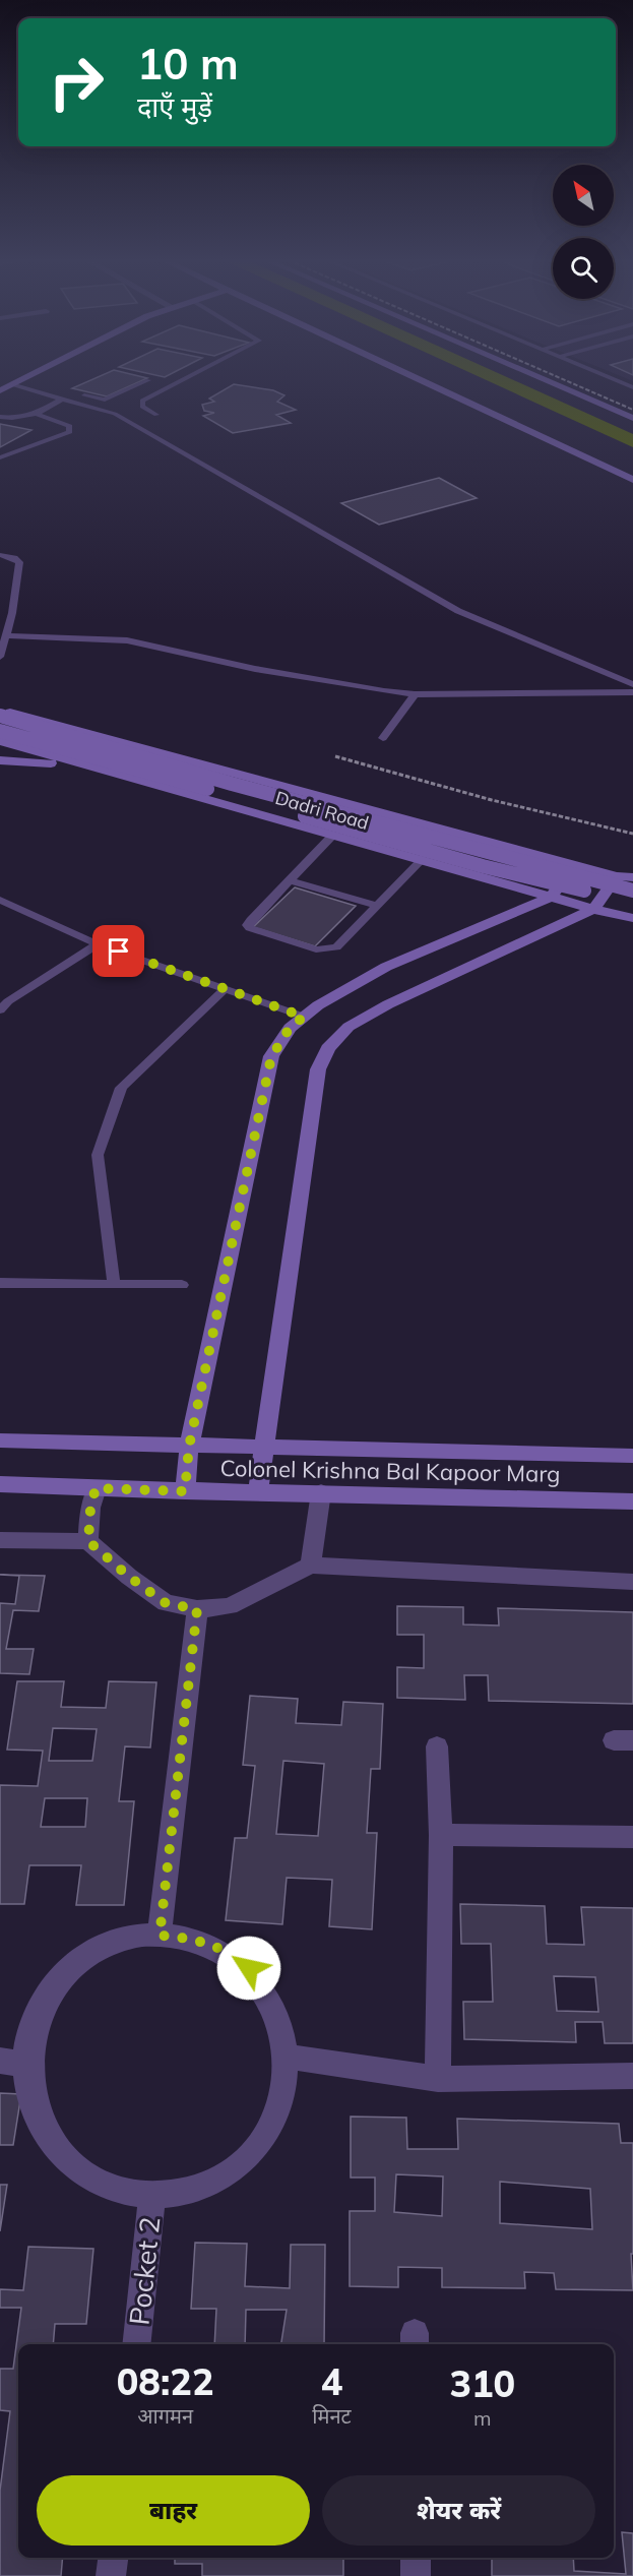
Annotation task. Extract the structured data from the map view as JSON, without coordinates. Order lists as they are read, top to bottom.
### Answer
{
  "streets": {
    "street": ["Dadri Road", "Colonel Krishna Bal Kapoor Marg", "Pocket 2"]
  },
  "north": "top left",
  "page": {
    "turn": ["10 m", "दाएँ मुड़ें"],
    "eta": [
      "08:22",
      "आगमन",
      "4",
      "मिनट",
      "310",
      "m"
    ],
    "buttons": ["बाहर", "शेयर करें"]
  }
}
